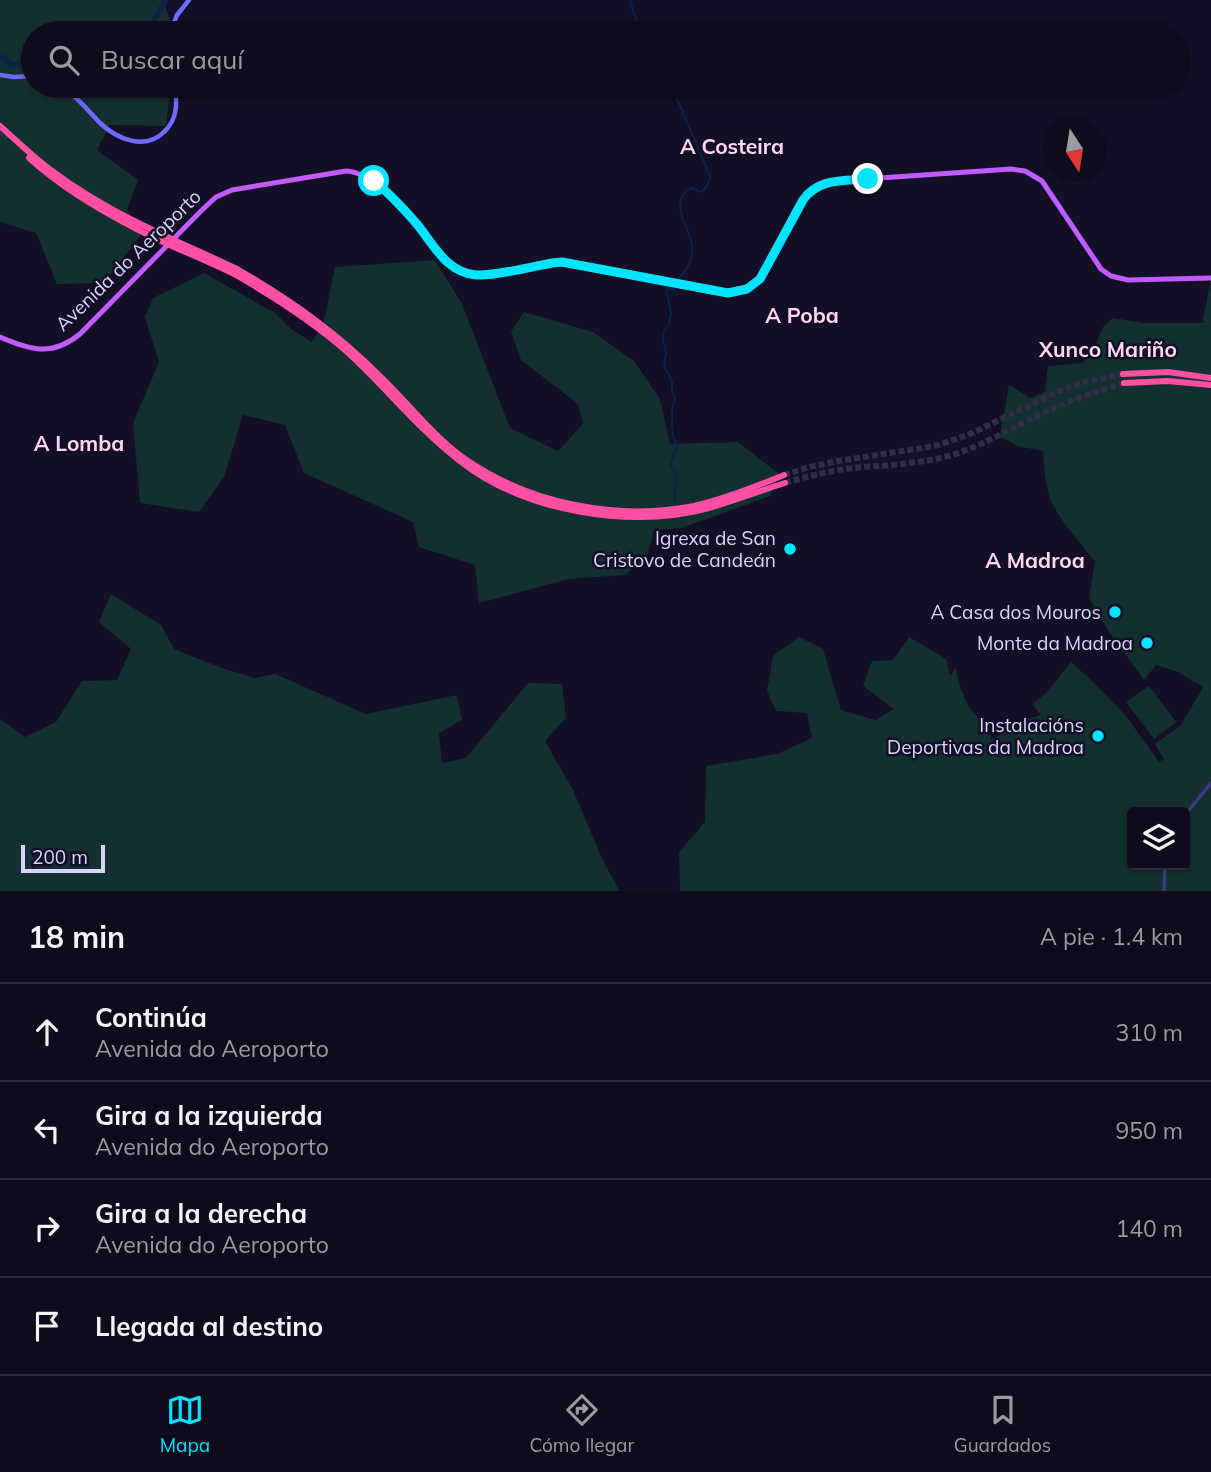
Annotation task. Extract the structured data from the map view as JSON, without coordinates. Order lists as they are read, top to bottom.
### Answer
{
  "streets": {
    "main road": ["Avenida do Aeroporto"]
  },
  "districts": [
    "A Costeira",
    "A Poba",
    "Xunco Mariño",
    "A Lomba",
    "A Madroa"
  ],
  "places": [
    "Igrexa de San Cristovo de Candeán",
    "A Casa dos Mouros",
    "Monte da Madroa",
    "Instalacións Deportivas da Madroa"
  ],
  "scale_bar": "200 m",
  "north": "bottom",
  "page": {
    "search": "Buscar aquí",
    "scale": "200 m",
    "heading": ["18 min", "A pie · 1.4 km"],
    "list": [
      ["Continúa", "Avenida do Aeroporto", "310 m"],
      ["Gira a la izquierda", "Avenida do Aeroporto", "950 m"],
      ["Gira a la derecha", "Avenida do Aeroporto", "140 m"],
      "Llegada al destino"
    ],
    "nav": ["Mapa", "Cómo llegar", "Guardados"]
  }
}
